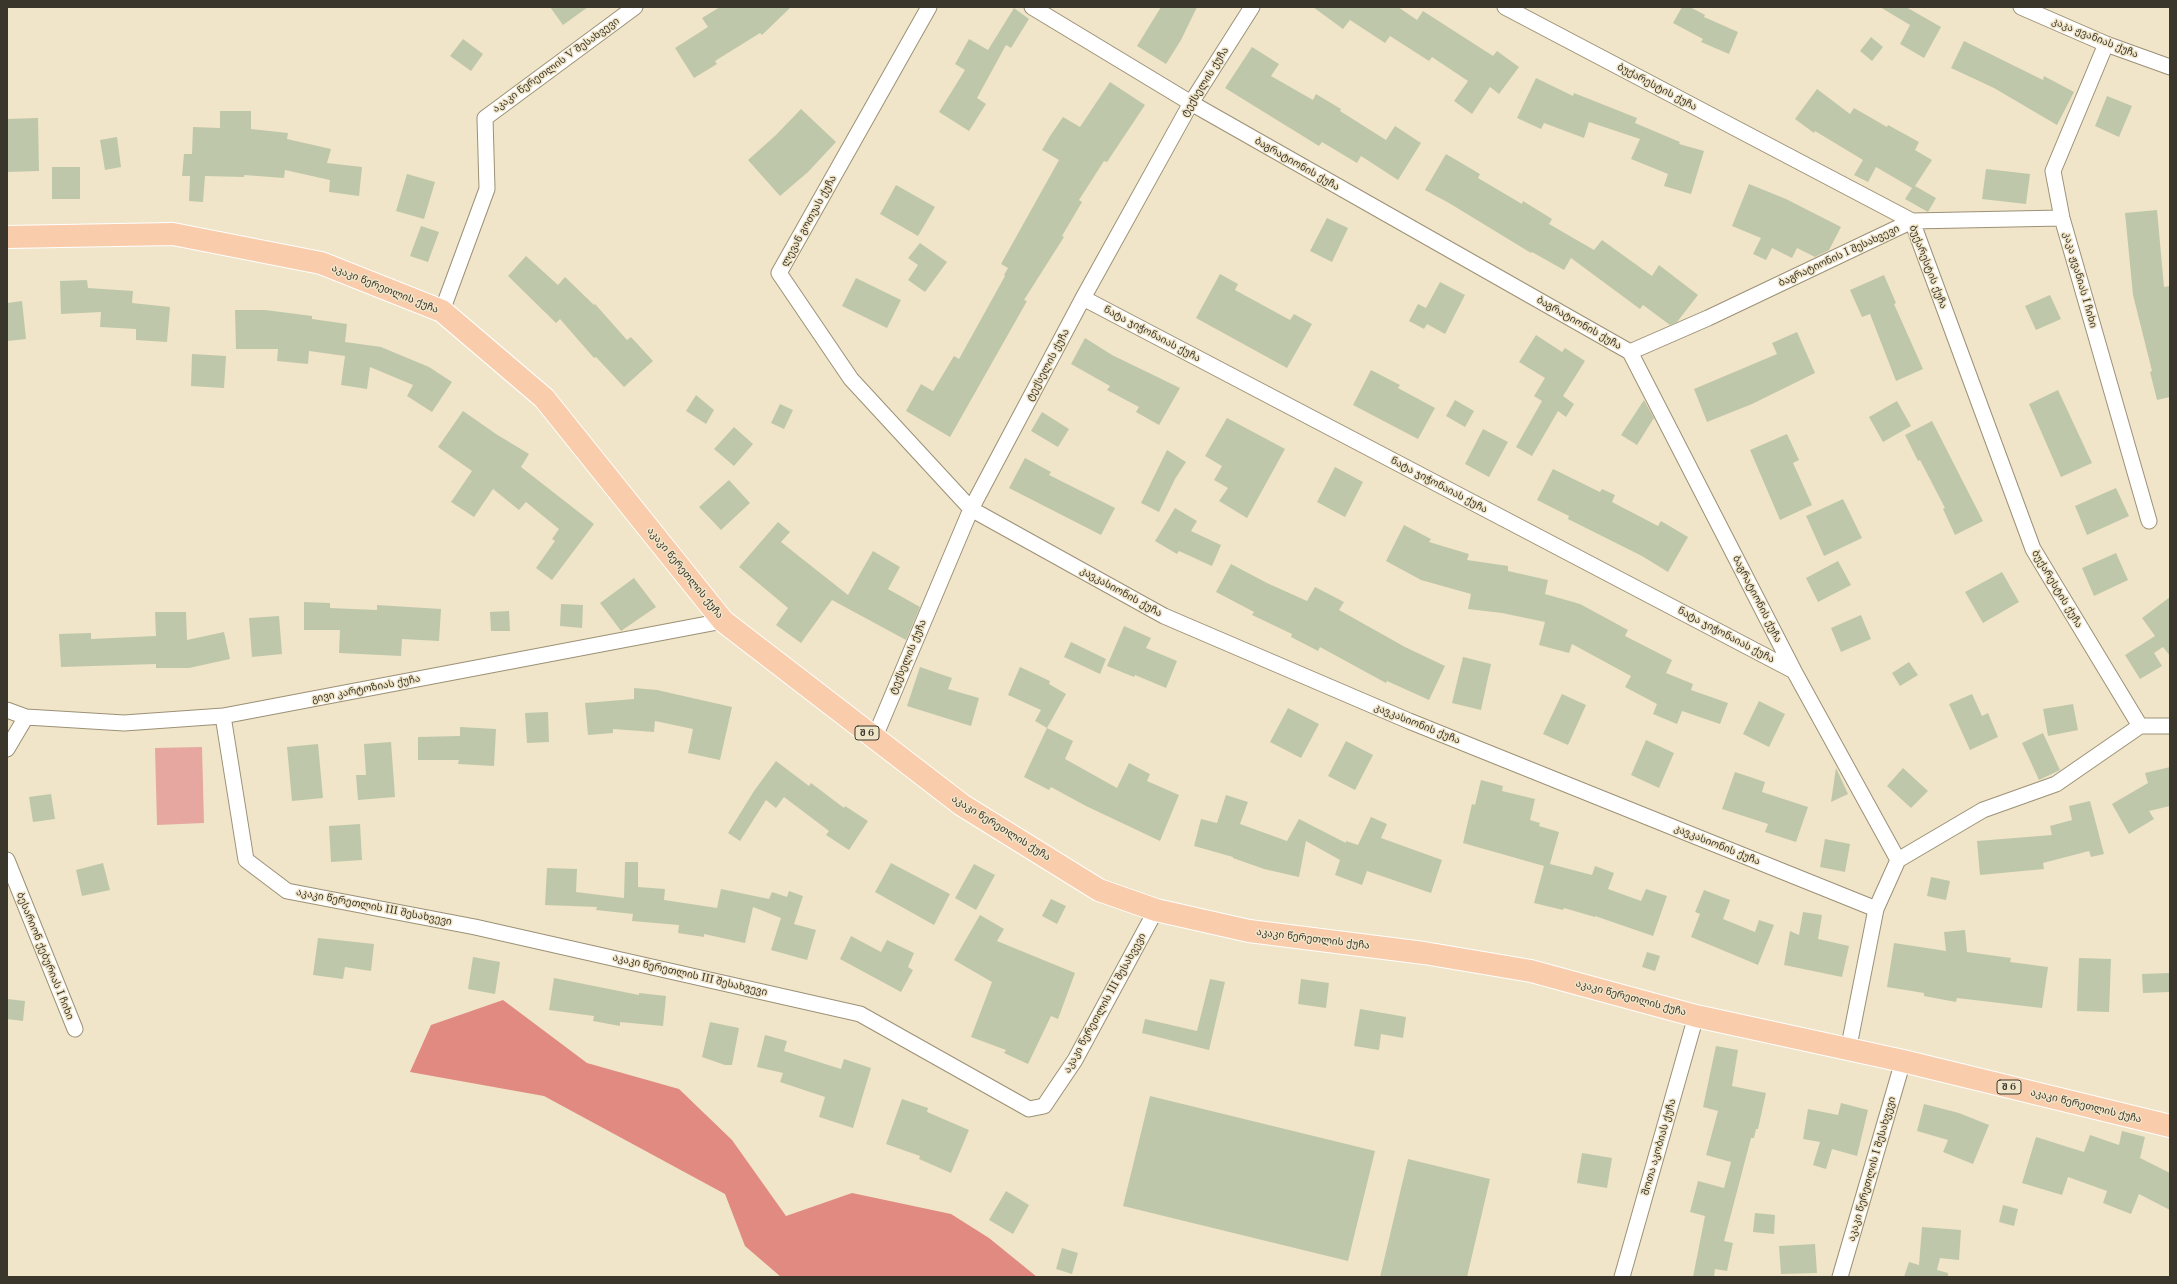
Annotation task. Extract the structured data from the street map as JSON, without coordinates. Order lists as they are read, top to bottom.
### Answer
{
  "streets": {
    "main road": ["აკაკი წერეთლის ქუჩა", "შ 6"],
    "street": [
      "კაკა ჟვანიას ქუჩა",
      "აკაკი წერეთლის V შესახვევი",
      "ტექსელის ქუჩა",
      "ბუქარესტის ქუჩა",
      "ბაგრატიონის ქუჩა",
      "ლევან გოთუას ქუჩა",
      "ბაგრატიონის I შესახვევი",
      "კაკა ჟვანიას I ჩიხი",
      "ნატა ჯიჭონაიას ქუჩა",
      "კავკასიონის ქუჩა",
      "გივი კარტოზიას ქუჩა",
      "აკაკი წერეთლის III შესახვევი",
      "ბესარიონ ქებურიას I ჩიხი",
      "შოთა აკობიას ქუჩა",
      "აკაკი წერეთლის I შესახვევი"
    ]
  },
  "crossings": [
    ["კაკა ჟვანიას ქუჩა", "კაკა ჟვანიას I ჩიხი"],
    ["აკაკი წერეთლის V შესახვევი", "აკაკი წერეთლის ქუჩა"],
    ["ტექსელის ქუჩა", "ბაგრატიონის ქუჩა"],
    ["ტექსელის ქუჩა", "ლევან გოთუას ქუჩა"],
    ["ტექსელის ქუჩა", "აკაკი წერეთლის ქუჩა"],
    ["ტექსელის ქუჩა", "ნატა ჯიჭონაიას ქუჩა"],
    ["ტექსელის ქუჩა", "კავკასიონის ქუჩა"],
    ["ბუქარესტის ქუჩა", "ბაგრატიონის I შესახვევი"],
    ["ბაგრატიონის ქუჩა", "ბაგრატიონის I შესახვევი"],
    ["ბაგრატიონის ქუჩა", "ნატა ჯიჭონაიას ქუჩა"],
    ["ლევან გოთუას ქუჩა", "კავკასიონის ქუჩა"],
    ["ბაგრატიონის I შესახვევი", "კაკა ჟვანიას I ჩიხი"],
    ["აკაკი წერეთლის ქუჩა", "გივი კარტოზიას ქუჩა"],
    ["აკაკი წერეთლის ქუჩა", "აკაკი წერეთლის III შესახვევი"],
    ["აკაკი წერეთლის ქუჩა", "შოთა აკობიას ქუჩა"],
    ["აკაკი წერეთლის ქუჩა", "აკაკი წერეთლის I შესახვევი"],
    ["გივი კარტოზიას ქუჩა", "აკაკი წერეთლის III შესახვევი"]
  ]
}
